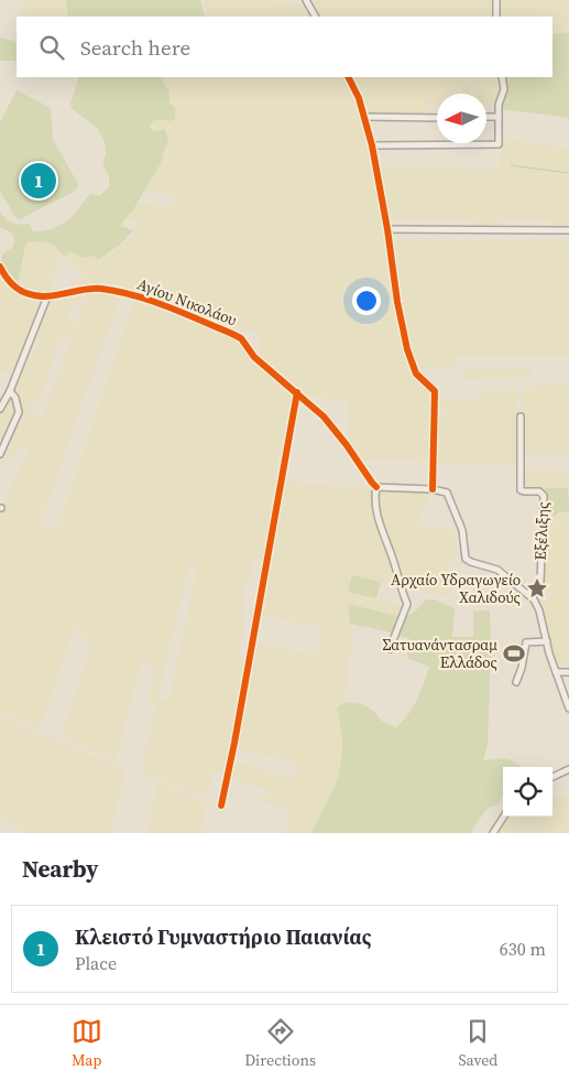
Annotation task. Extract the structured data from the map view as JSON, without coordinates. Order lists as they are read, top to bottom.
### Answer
{
  "streets": {
    "street": ["Αγίου Νικολάου", "Εξέλιξης"]
  },
  "places": {
    "place": ["Αρχαίο Υδραγωγείο Χαλιδούς"],
    "sports": ["Σατυανάντασραμ Ελλάδος"]
  },
  "north": "left",
  "page": {
    "search": "Search here",
    "pins": "1",
    "heading": "Nearby",
    "list": [
      {
        "mark": "1",
        "name": "Κλειστό Γυμναστήριο Παιανίας",
        "note": "Place",
        "value": "630 m"
      }
    ],
    "nav": ["Map", "Directions", "Saved"]
  }
}
